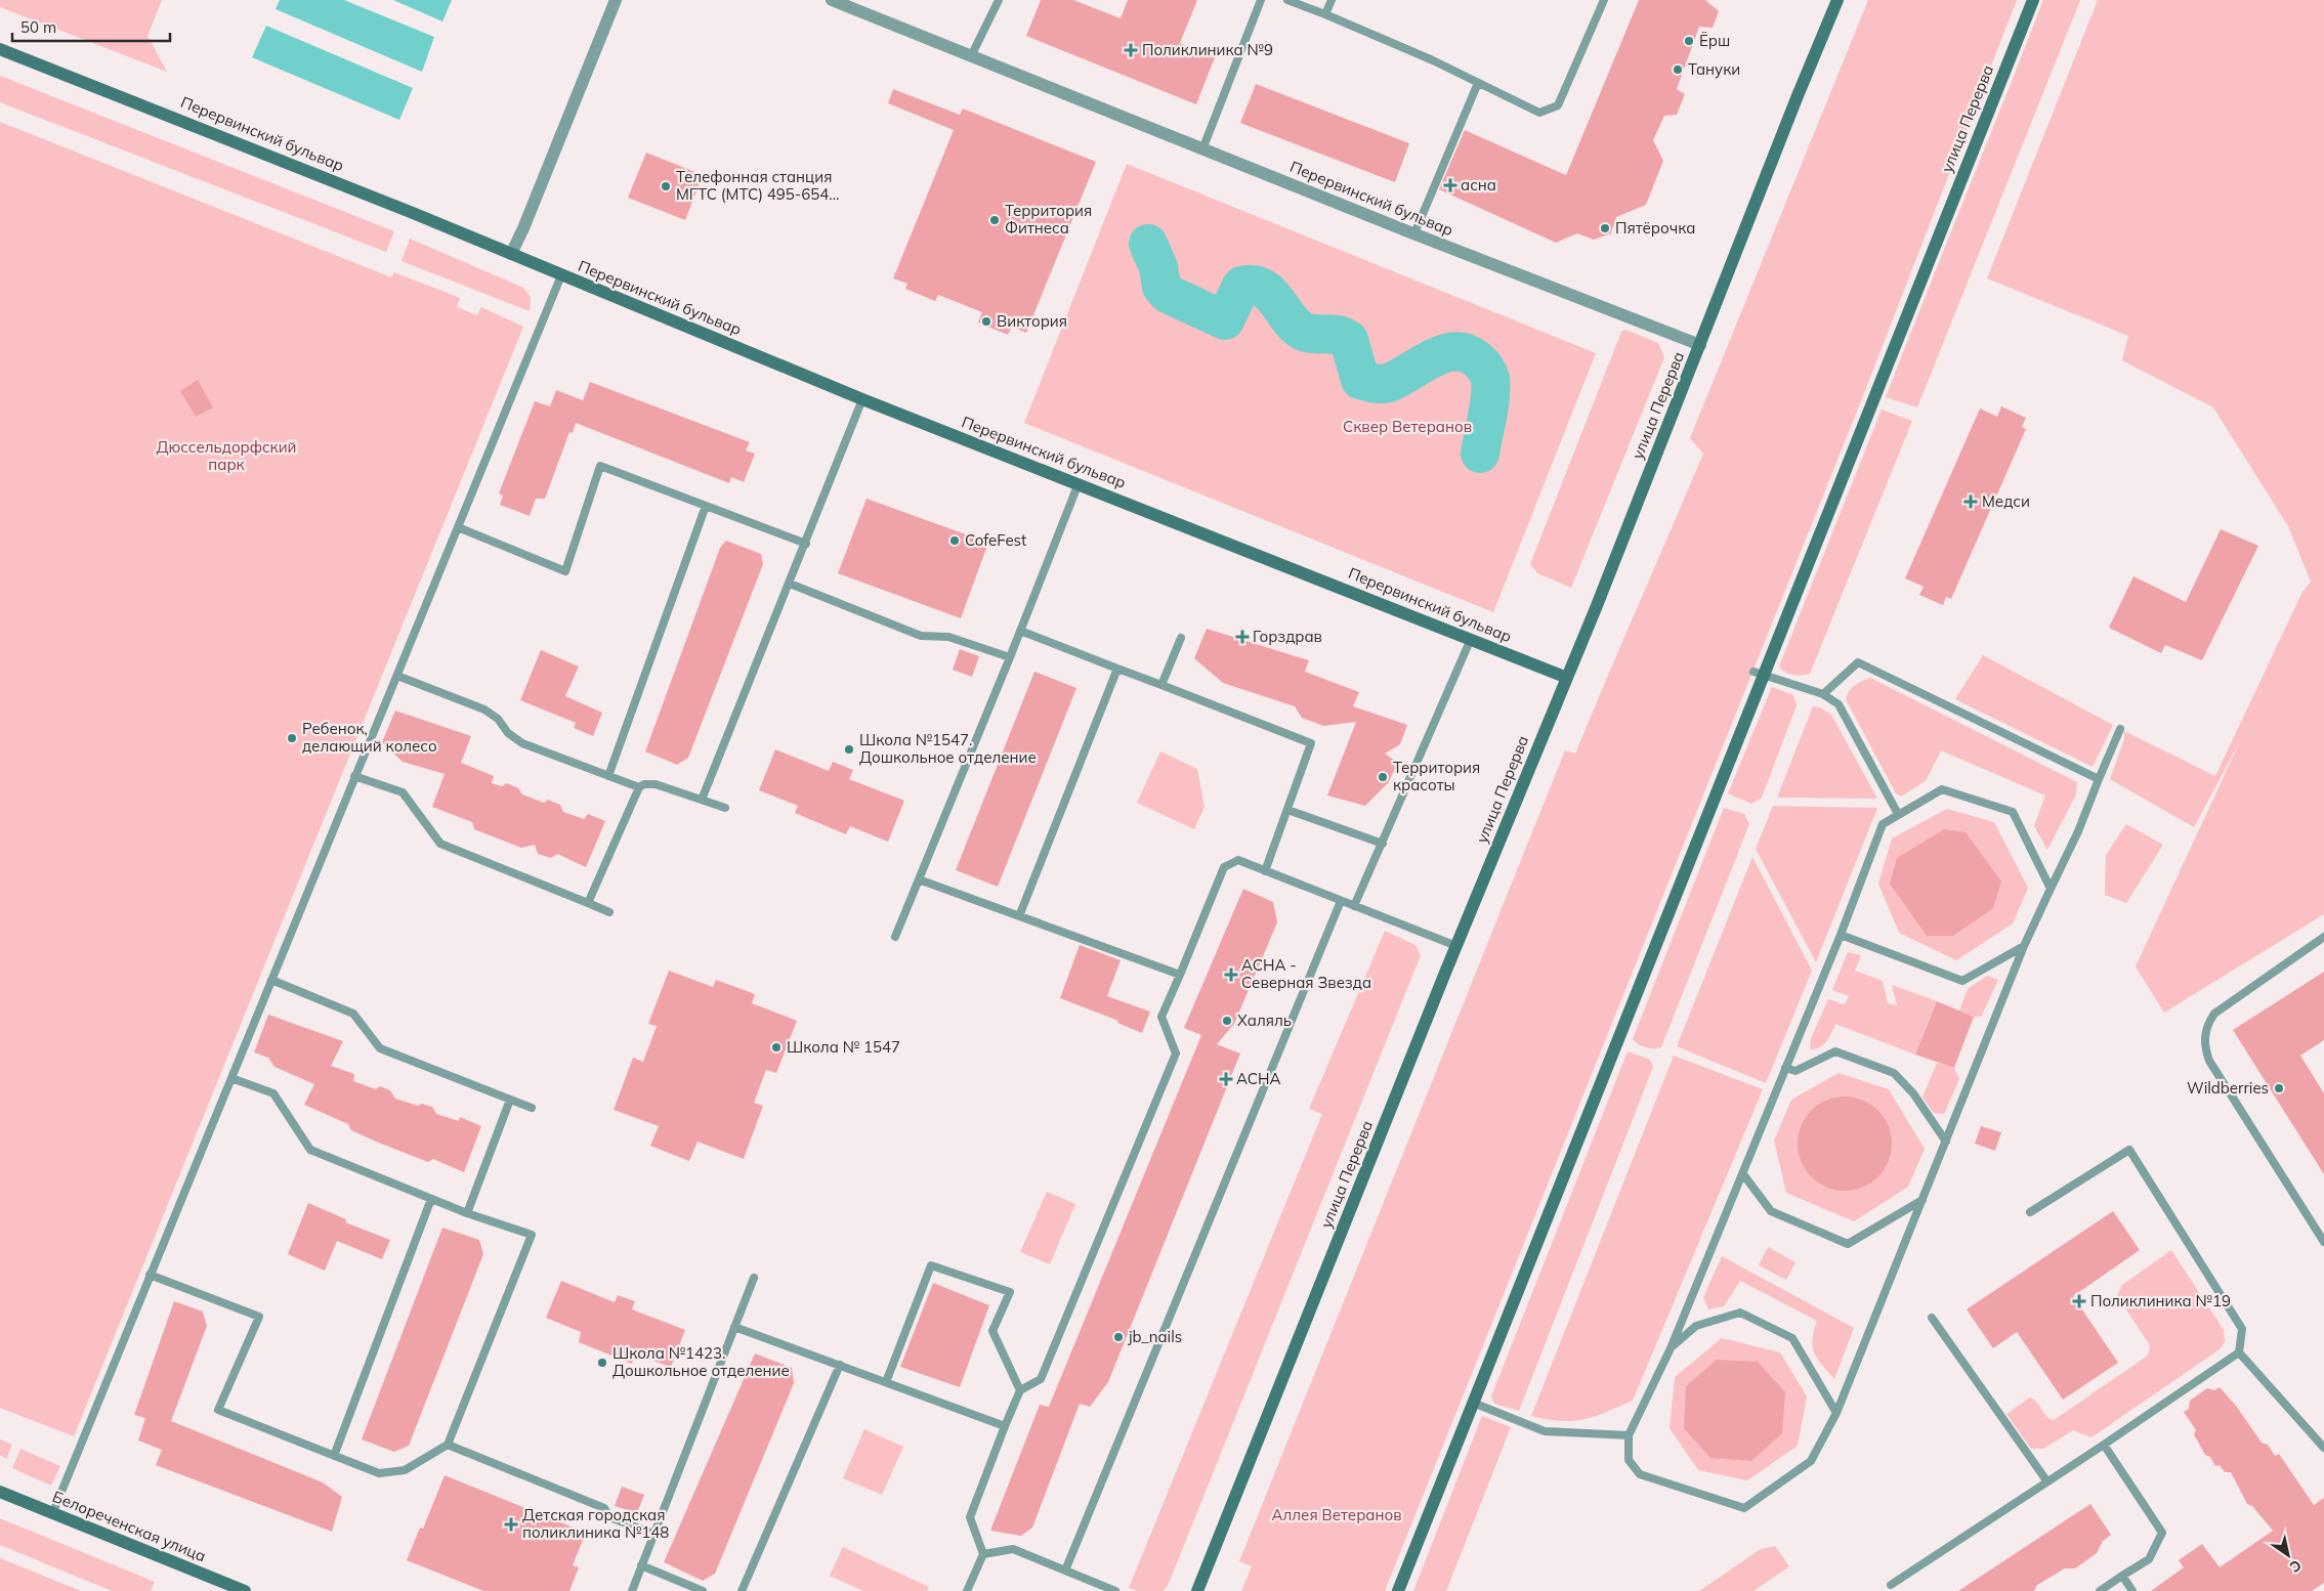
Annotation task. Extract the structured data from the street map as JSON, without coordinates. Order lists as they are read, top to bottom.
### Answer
{
  "streets": {
    "street": ["улица Перерва", "Перервинский бульвар", "Белореченская улица"]
  },
  "crossings": [
    ["улица Перерва", "Перервинский бульвар"]
  ],
  "parks": ["Сквер Ветеранов", "Дюссельдорфский парк", "Аллея Ветеранов"],
  "places": {
    "other": [
      "Ёрш",
      "Тануки",
      "Телефонная станция МГТС (МТС) 495-654...",
      "Территория Фитнеса",
      "Пятёрочка",
      "Виктория",
      "CofeFest",
      "Ребенок, делающий колесо",
      "Школа №1547. Дошкольное отделение",
      "Территория красоты",
      "Халяль",
      "Школа № 1547",
      "Wildberries",
      "jb_nails",
      "Школа №1423. Дошкольное отделение"
    ],
    "health": [
      "Поликлиника №9",
      "асна",
      "Медси",
      "Горздрав",
      "АСНА - Северная Звезда",
      "АСНА",
      "Поликлиника №19",
      "Детская городская поликлиника №148"
    ]
  },
  "scale_bar": "50 m",
  "north": "bottom right"
}
